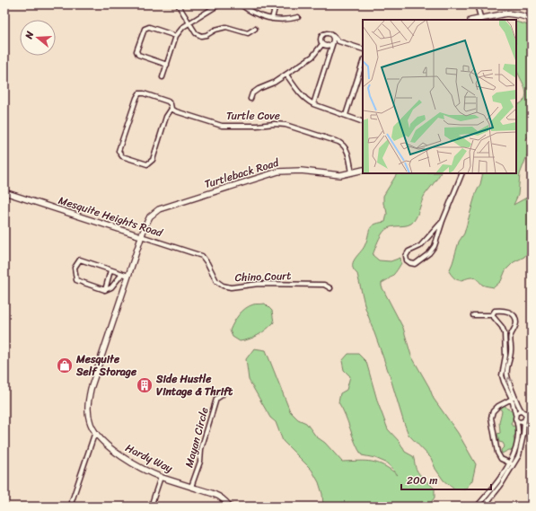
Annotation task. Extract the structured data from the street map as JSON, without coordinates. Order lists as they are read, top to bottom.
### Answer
{
  "streets": {
    "main road": ["Turtleback Road", "Mesquite Heights Road", "Hardy Way"],
    "street": ["Turtle Cove", "Chino Court", "Mayan Circle"]
  },
  "crossings": [
    ["Turtle Cove", "Turtleback Road"],
    ["Turtleback Road", "Mesquite Heights Road"],
    ["Turtleback Road", "Hardy Way"],
    ["Mesquite Heights Road", "Chino Court"],
    ["Mesquite Heights Road", "Hardy Way"],
    ["Mayan Circle", "Hardy Way"]
  ],
  "places": {
    "shop": ["Mesquite Self Storage"],
    "building": ["Side Hustle Vintage & Thrift"]
  },
  "scale_bar": "200 m",
  "north": "left"
}
